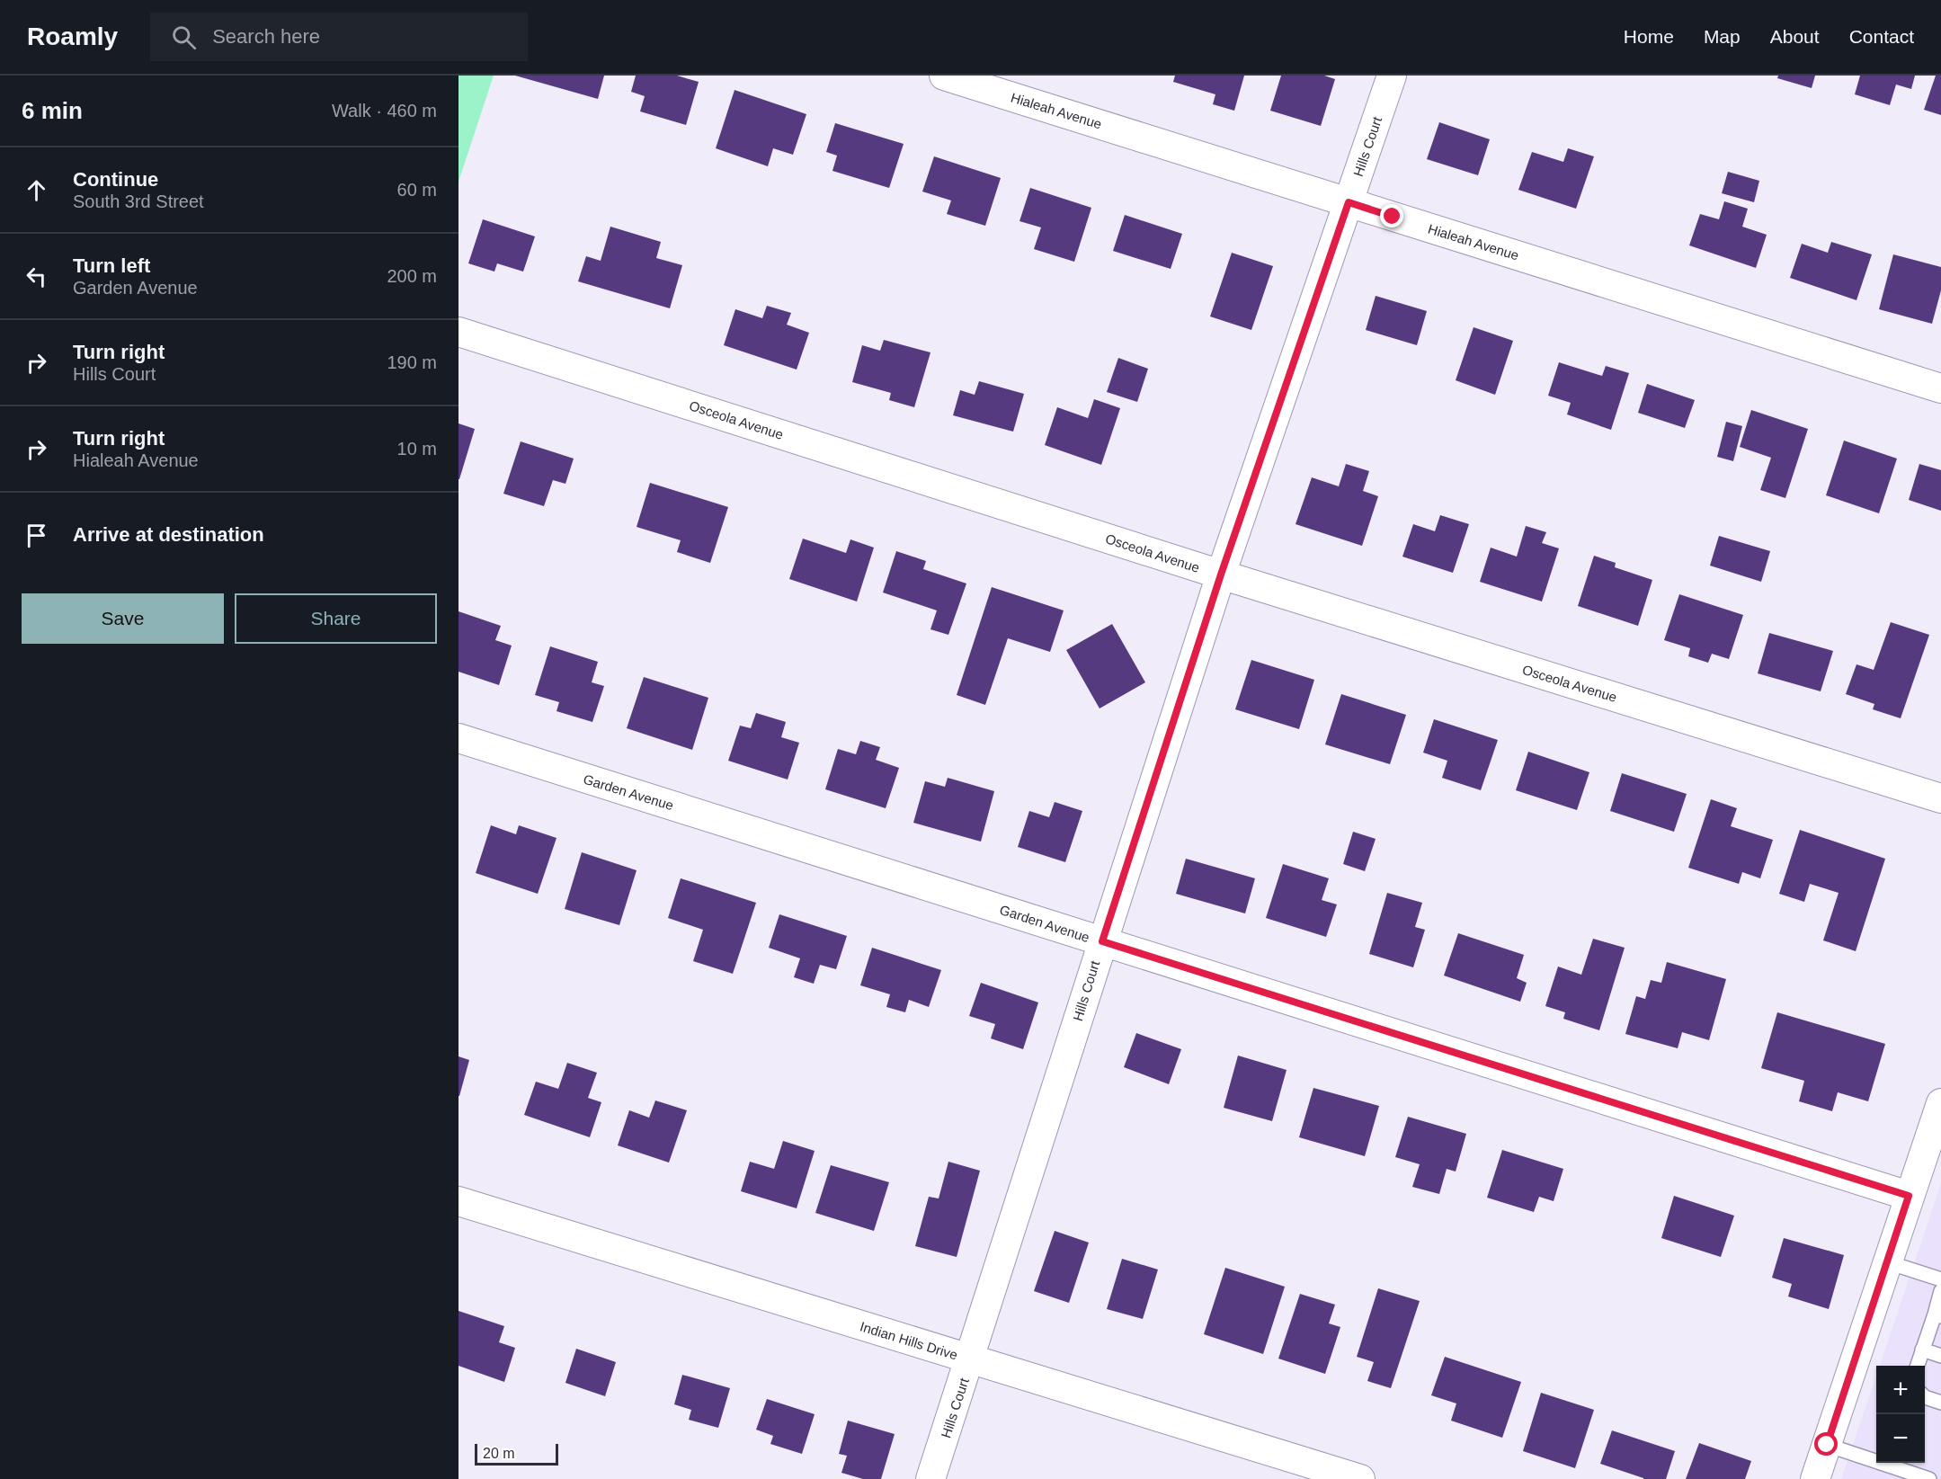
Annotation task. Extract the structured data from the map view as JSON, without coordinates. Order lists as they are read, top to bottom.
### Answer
{
  "streets": {
    "street": [
      "Hialeah Avenue",
      "Hills Court",
      "Osceola Avenue",
      "Garden Avenue",
      "Indian Hills Drive"
    ]
  },
  "crossings": [
    ["Hialeah Avenue", "Hills Court"],
    ["Hills Court", "Osceola Avenue"],
    ["Hills Court", "Garden Avenue"],
    ["Hills Court", "Indian Hills Drive"]
  ],
  "scale_bar": "20 m",
  "page": {
    "header": "Roamly",
    "search": "Search here",
    "nav": [
      "Home",
      "Map",
      "About",
      "Contact"
    ],
    "heading": ["6 min", "Walk · 460 m"],
    "list": [
      ["Continue", "South 3rd Street", "60 m"],
      ["Turn left", "Garden Avenue", "200 m"],
      ["Turn right", "Hills Court", "190 m"],
      ["Turn right", "Hialeah Avenue", "10 m"],
      "Arrive at destination"
    ],
    "buttons": ["Save", "Share"],
    "map_buttons": ["+", "−"],
    "scale": "20 m"
  }
}
